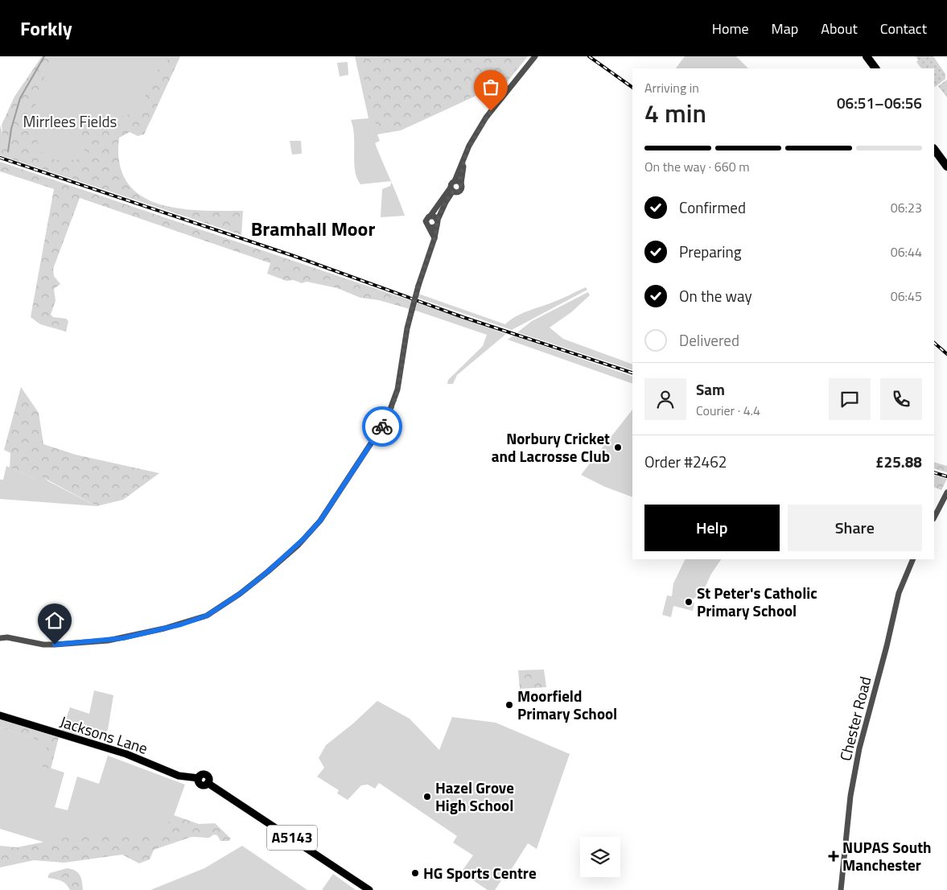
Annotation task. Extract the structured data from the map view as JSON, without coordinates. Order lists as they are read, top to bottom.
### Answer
{
  "streets": {
    "main road": ["Jacksons Lane", "A5143"],
    "street": ["Chester Road"]
  },
  "districts": ["Bramhall Moor"],
  "parks": ["Mirrlees Fields"],
  "places": {
    "other": [
      "Norbury Cricket and Lacrosse Club",
      "St Peter's Catholic Primary School",
      "Moorfield Primary School",
      "Hazel Grove High School",
      "HG Sports Centre"
    ],
    "health": ["NUPAS South Manchester"]
  },
  "page": {
    "header": "Forkly",
    "nav": [
      "Home",
      "Map",
      "About",
      "Contact"
    ],
    "heading": ["4 min", "Arriving in", "06:51–06:56"],
    "panel": [
      "Sam",
      "Courier · 4.4",
      "Order #2462",
      "£25.88"
    ],
    "bar": "On the way · 660 m",
    "list": [
      ["Confirmed", "06:23"],
      ["Preparing", "06:44"],
      ["On the way", "06:45"],
      "Delivered"
    ],
    "buttons": ["Help", "Share"]
  }
}
